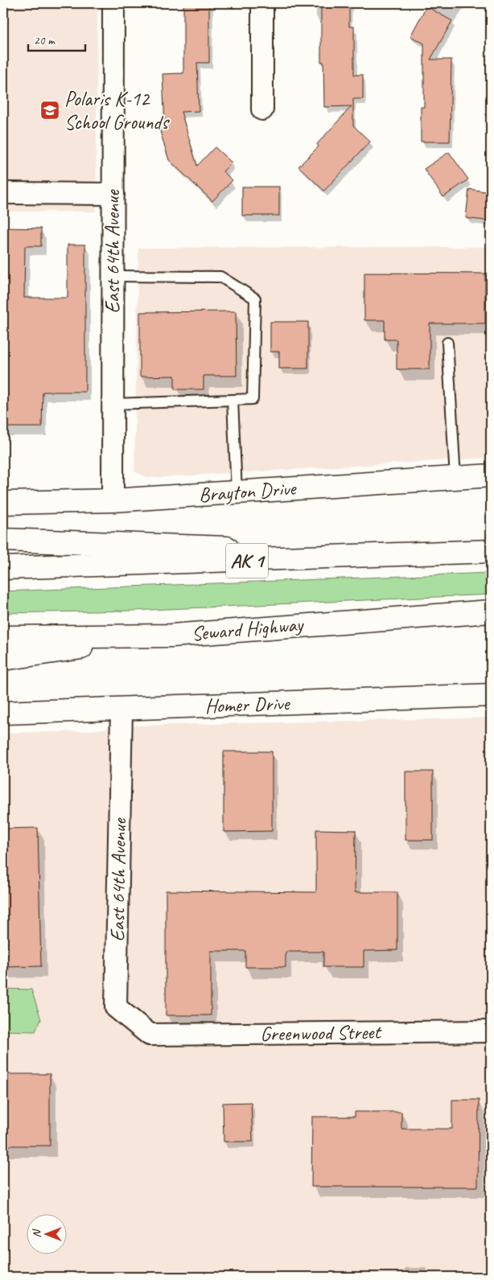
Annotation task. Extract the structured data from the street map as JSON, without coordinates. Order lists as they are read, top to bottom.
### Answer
{
  "streets": {
    "main road": [
      "Brayton Drive",
      "AK 1",
      "Seward Highway",
      "Homer Drive"
    ],
    "street": ["East 64th Avenue", "Greenwood Street"]
  },
  "crossings": [
    ["East 64th Avenue", "Brayton Drive"],
    ["East 64th Avenue", "Homer Drive"],
    ["East 64th Avenue", "Greenwood Street"]
  ],
  "places": {
    "school or university": ["Polaris K-12 School Grounds"]
  },
  "scale_bar": "20 m",
  "north": "left"
}
